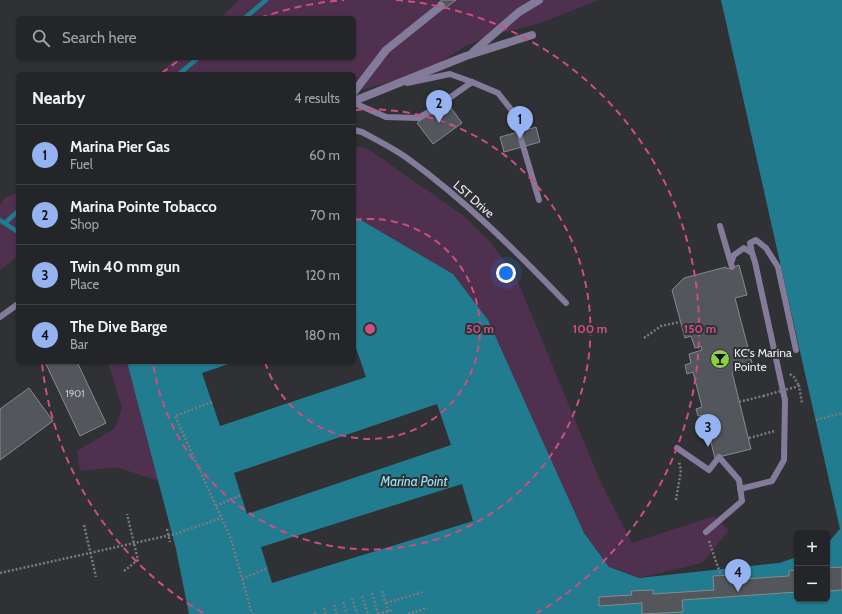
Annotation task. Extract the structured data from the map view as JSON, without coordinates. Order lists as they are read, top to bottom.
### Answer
{
  "streets": {
    "lane": ["LST Drive"]
  },
  "water": ["Marina Point"],
  "places": {
    "bar": ["KC's Marina Pointe"]
  },
  "house_numbers": ["1901"],
  "page": {
    "search": "Search here",
    "heading": ["Nearby", "4 results"],
    "pins": [
      "2",
      "1",
      "3",
      "4"
    ],
    "list": [
      {
        "mark": "1",
        "name": "Marina Pier Gas",
        "note": "Fuel",
        "value": "60 m"
      },
      {
        "mark": "2",
        "name": "Marina Pointe Tobacco",
        "note": "Shop",
        "value": "70 m"
      },
      {
        "mark": "3",
        "name": "Twin 40 mm gun",
        "note": "Place",
        "value": "120 m"
      },
      {
        "mark": "4",
        "name": "The Dive Barge",
        "note": "Bar",
        "value": "180 m"
      }
    ],
    "map_buttons": ["+", "−"]
  },
  "rings": ["50 m", "100 m", "150 m"]
}
